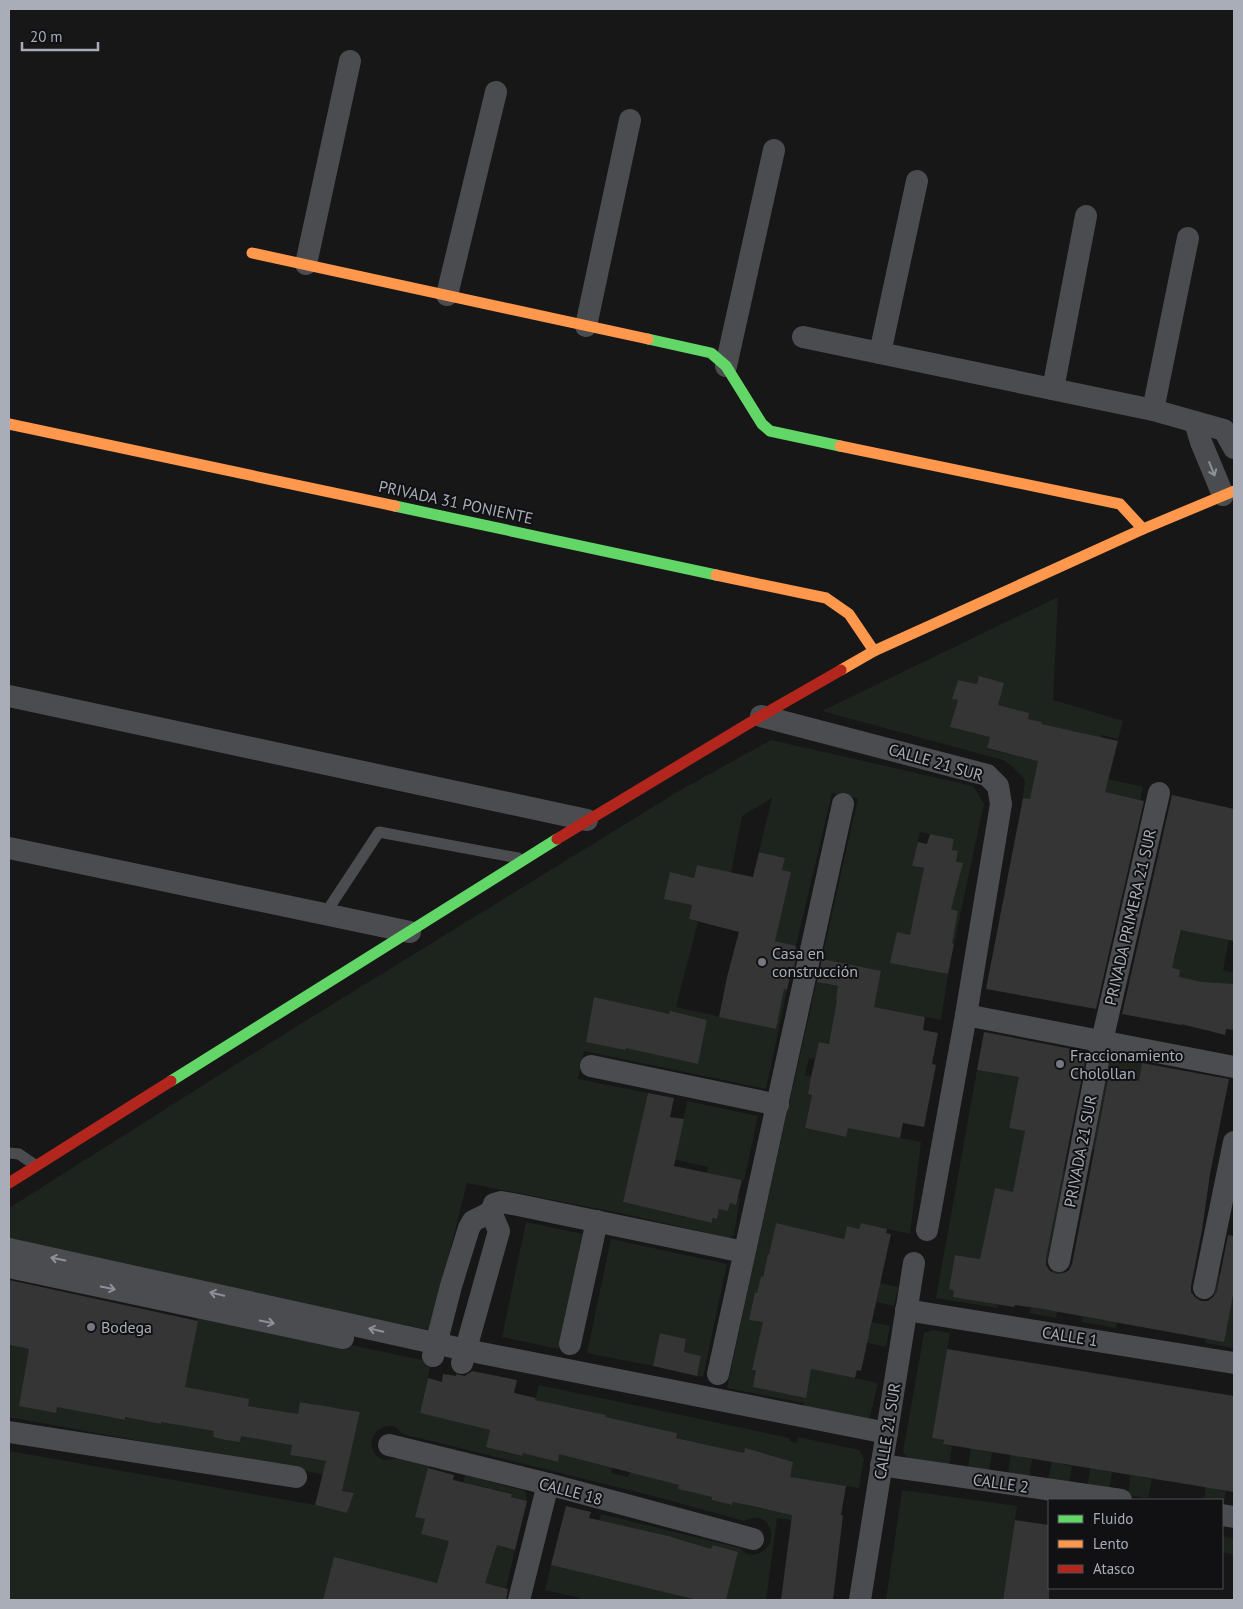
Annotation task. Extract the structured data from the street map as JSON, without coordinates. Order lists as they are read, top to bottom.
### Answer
{
  "streets": {
    "street": [
      "PRIVADA 31 PONIENTE",
      "CALLE 21 SUR",
      "PRIVADA PRIMERA 21 SUR",
      "PRIVADA 21 SUR",
      "CALLE 1",
      "CALLE 2",
      "CALLE 18"
    ]
  },
  "crossings": [
    ["CALLE 21 SUR", "CALLE 1"],
    ["CALLE 21 SUR", "CALLE 2"],
    ["PRIVADA PRIMERA 21 SUR", "PRIVADA 21 SUR"]
  ],
  "places": ["Casa en construcción", "Fraccionamiento Cholollan", "Bodega"],
  "legend": ["Fluido", "Lento", "Atasco"],
  "scale_bar": "20 m"
}
